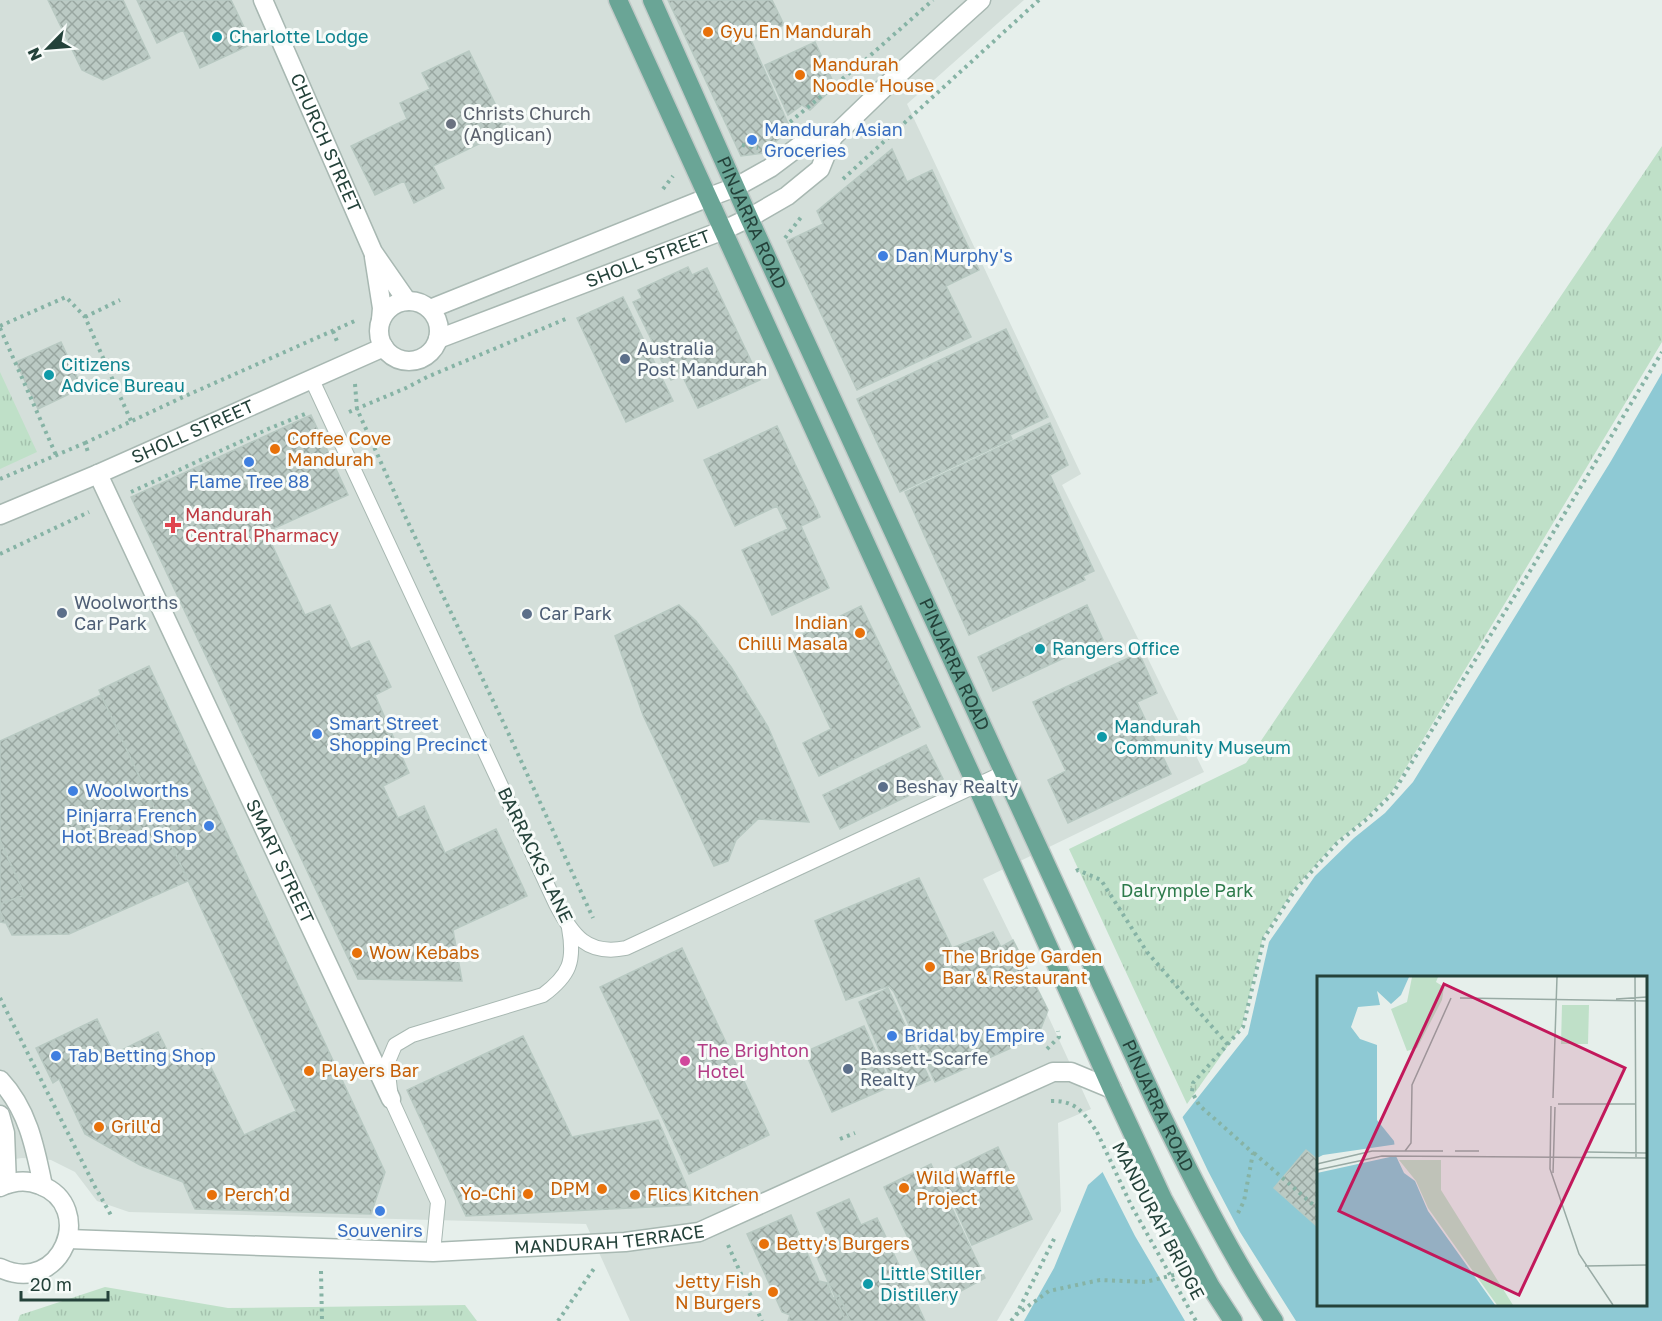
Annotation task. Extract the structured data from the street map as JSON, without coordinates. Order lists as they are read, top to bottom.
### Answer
{
  "streets": {
    "main road": ["PINJARRA ROAD"],
    "street": [
      "CHURCH STREET",
      "SHOLL STREET",
      "SMART STREET",
      "MANDURAH TERRACE"
    ],
    "lane": ["BARRACKS LANE"],
    "path": ["MANDURAH BRIDGE"]
  },
  "crossings": [
    ["CHURCH STREET", "SHOLL STREET"],
    ["PINJARRA ROAD", "SHOLL STREET"],
    ["PINJARRA ROAD", "BARRACKS LANE"],
    ["PINJARRA ROAD", "MANDURAH TERRACE"],
    ["SHOLL STREET", "BARRACKS LANE"],
    ["SHOLL STREET", "SMART STREET"],
    ["SMART STREET", "MANDURAH TERRACE"]
  ],
  "parks": ["Dalrymple Park"],
  "places": {
    "other": [
      "Gyu En Mandurah",
      "Charlotte Lodge",
      "Mandurah Noodle House",
      "Christs Church (Anglican)",
      "Mandurah Asian Groceries",
      "Dan Murphy's",
      "Australia Post Mandurah",
      "Citizens Advice Bureau",
      "Coffee Cove Mandurah",
      "Flame Tree 88",
      "Woolworths Car Park",
      "Car Park",
      "Indian Chilli Masala",
      "Rangers Office",
      "Smart Street Shopping Precinct",
      "Mandurah Community Museum",
      "Beshay Realty",
      "Woolworths",
      "Pinjarra French Hot Bread Shop",
      "Wow Kebabs",
      "The Bridge Garden Bar & Restaurant",
      "Bridal by Empire",
      "Tab Betting Shop",
      "The Brighton Hotel",
      "Bassett-Scarfe Realty",
      "Players Bar",
      "Grill'd",
      "Wild Waffle Project",
      "DPM",
      "Yo-Chi",
      "Perch’d",
      "Flics Kitchen",
      "Souvenirs",
      "Betty's Burgers",
      "Little Stiller Distillery",
      "Jetty Fish N Burgers"
    ],
    "health": ["Mandurah Central Pharmacy"]
  },
  "scale_bar": "20 m",
  "north": "bottom left"
}
